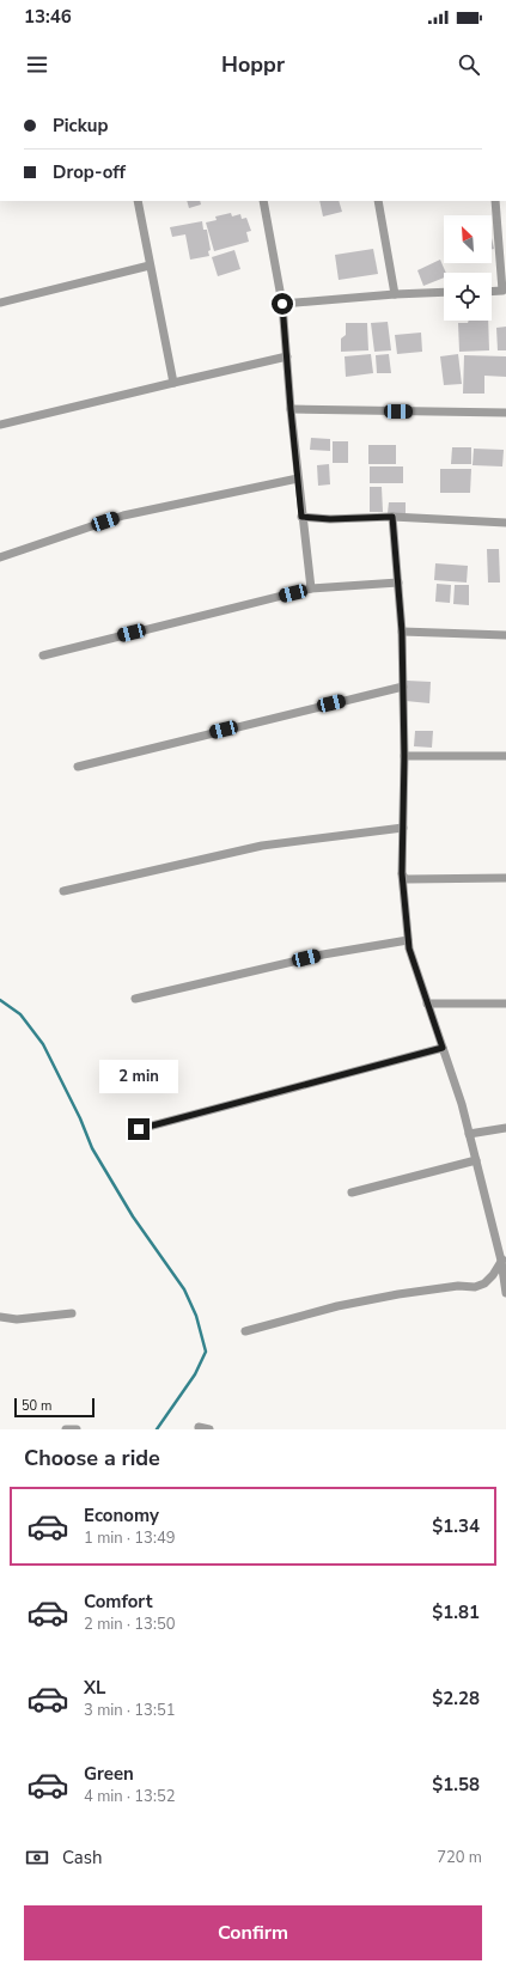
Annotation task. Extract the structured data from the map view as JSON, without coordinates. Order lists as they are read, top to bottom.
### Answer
{
  "scale_bar": "50 m",
  "north": "top left",
  "page": {
    "status": "13:46",
    "header": "Hoppr",
    "banner": ["Pickup", "Drop-off"],
    "bubble": "2 min",
    "scale": "50 m",
    "heading": "Choose a ride",
    "list": [
      {
        "name": "Economy",
        "note": "1 min · 13:49",
        "value": "$1.34"
      },
      {
        "name": "Comfort",
        "note": "2 min · 13:50",
        "value": "$1.81"
      },
      {
        "name": "XL",
        "note": "3 min · 13:51",
        "value": "$2.28"
      },
      {
        "name": "Green",
        "note": "4 min · 13:52",
        "value": "$1.58"
      }
    ],
    "pay": ["Cash", "720 m"],
    "buttons": "Confirm"
  }
}
